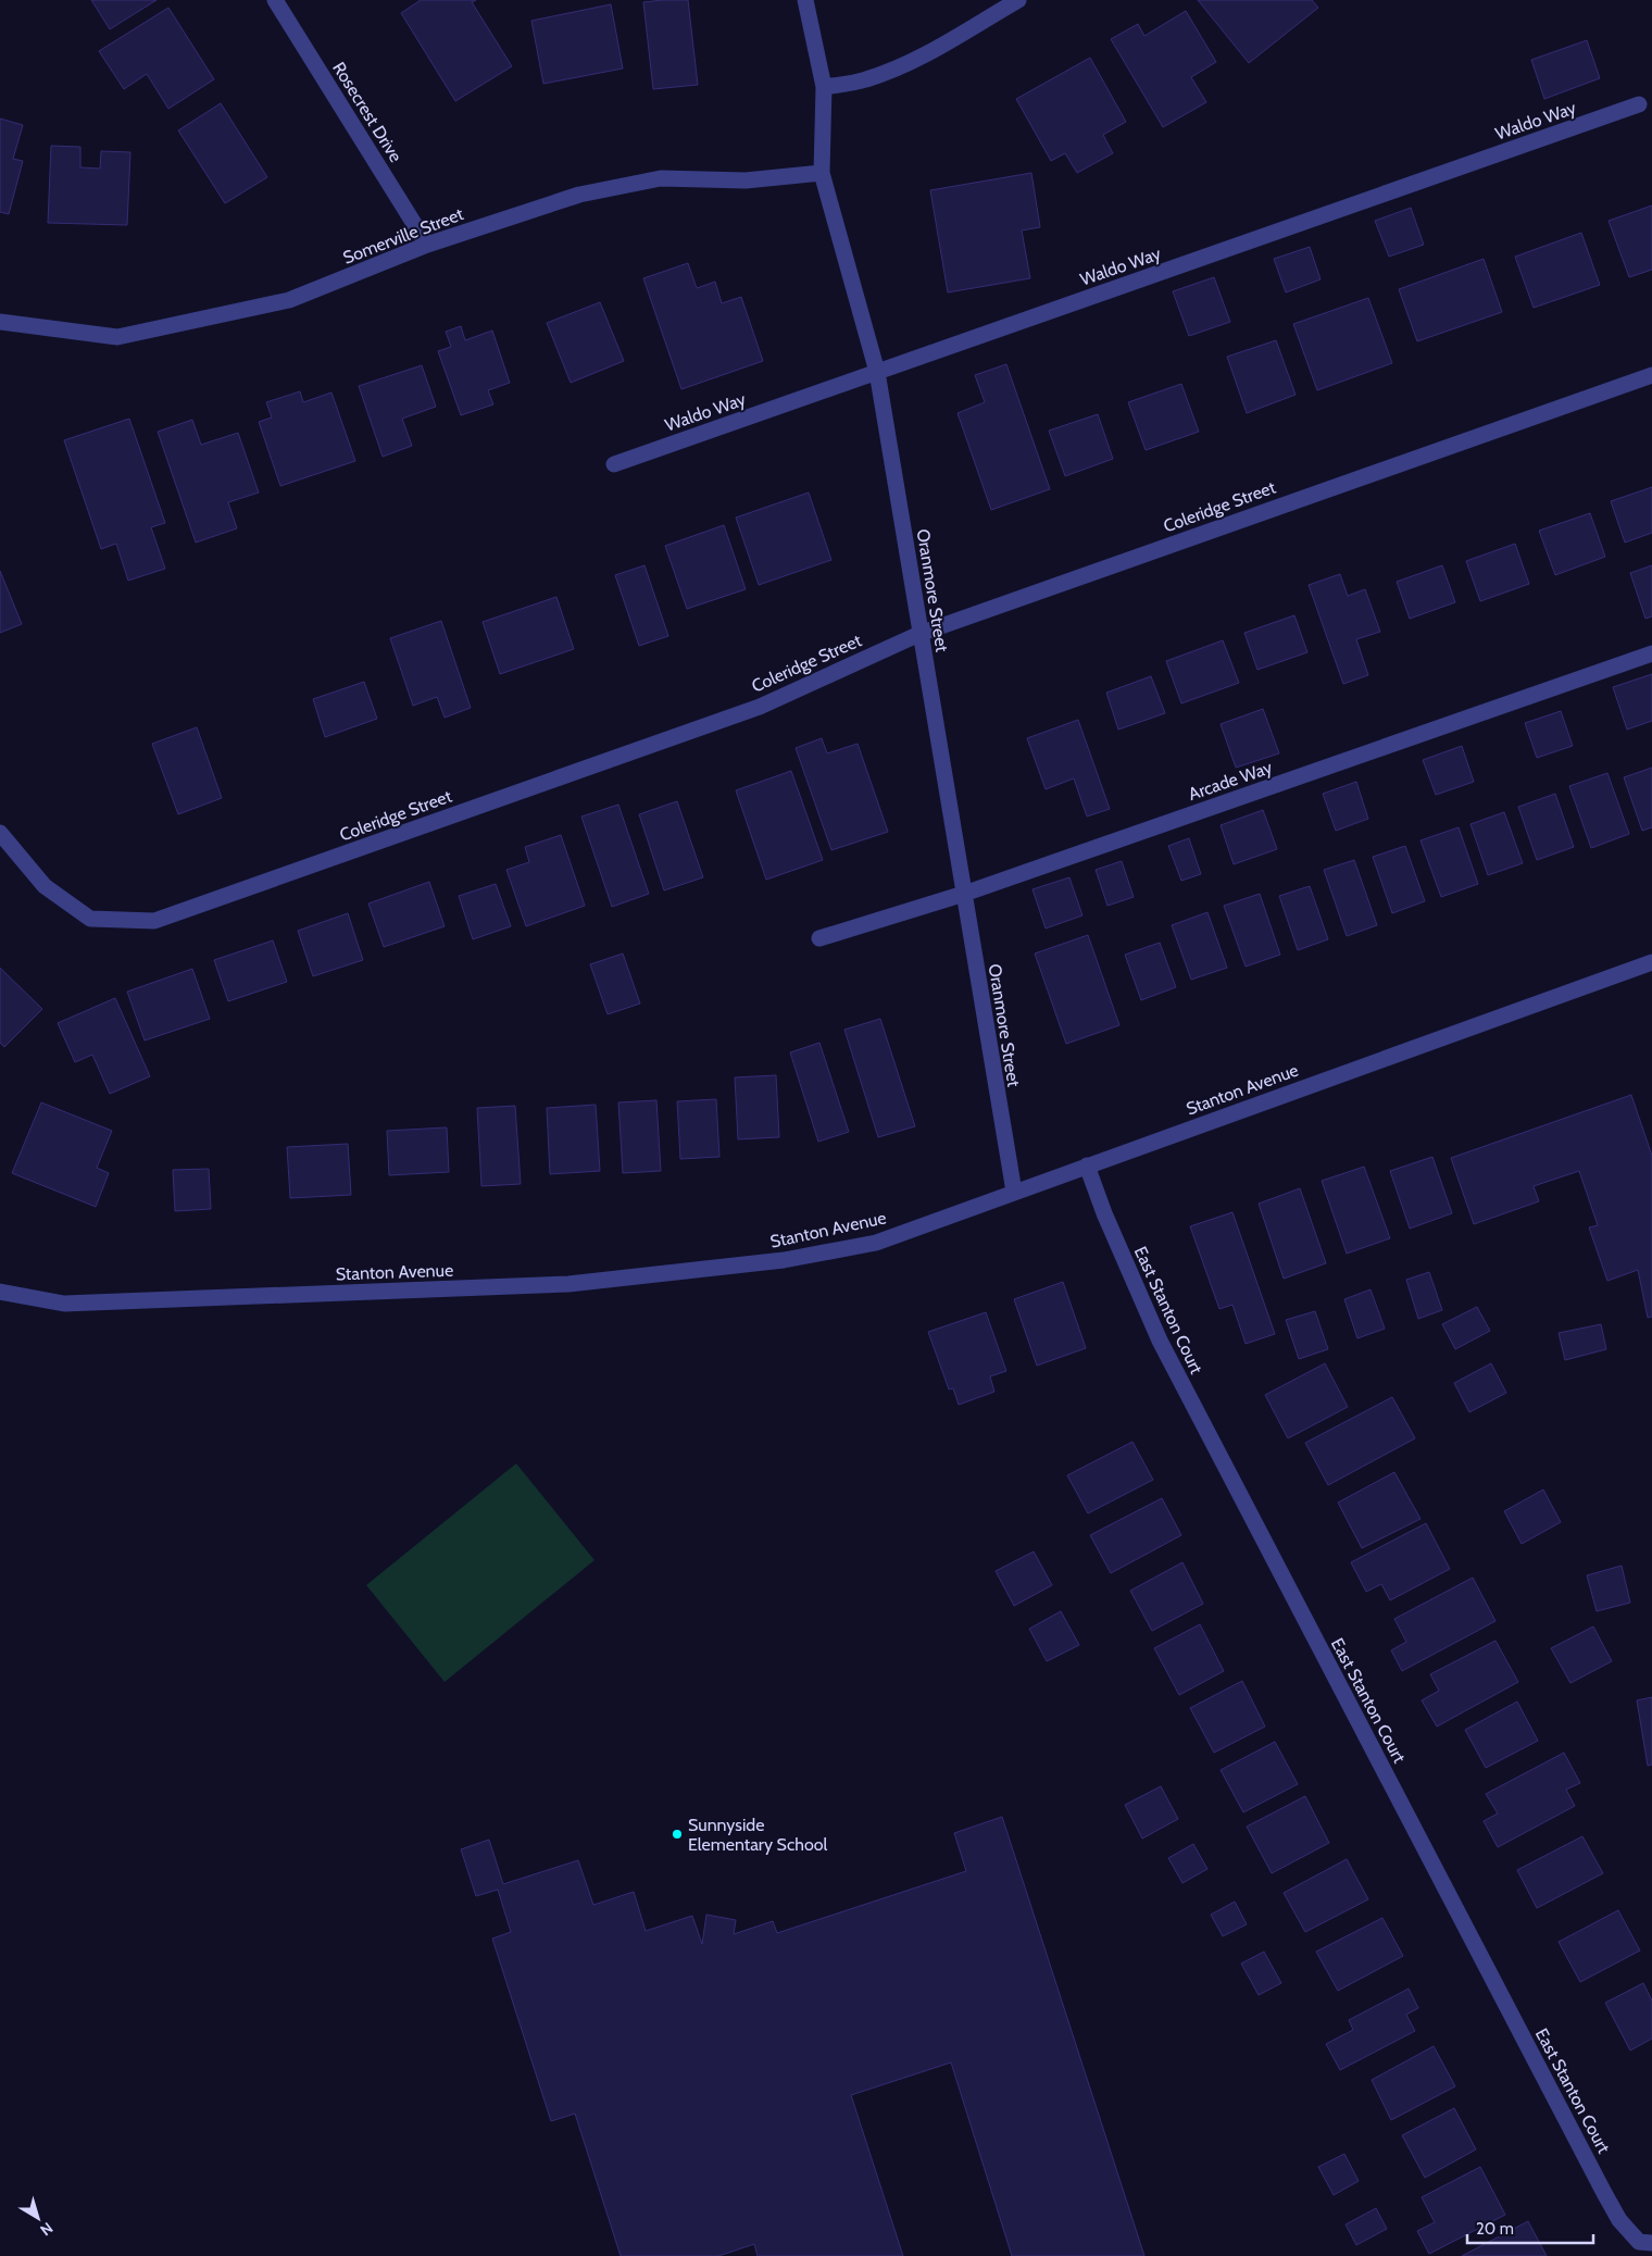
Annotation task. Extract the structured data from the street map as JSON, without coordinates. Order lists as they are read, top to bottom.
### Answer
{
  "streets": {
    "street": [
      "Rosecrest Drive",
      "Waldo Way",
      "Somerville Street",
      "Coleridge Street",
      "Oranmore Street",
      "Arcade Way",
      "Stanton Avenue",
      "East Stanton Court"
    ]
  },
  "crossings": [
    ["Rosecrest Drive", "Somerville Street"],
    ["Waldo Way", "Oranmore Street"],
    ["Somerville Street", "Oranmore Street"],
    ["Coleridge Street", "Oranmore Street"],
    ["Oranmore Street", "Arcade Way"],
    ["Oranmore Street", "Stanton Avenue"],
    ["Stanton Avenue", "East Stanton Court"]
  ],
  "places": ["Sunnyside Elementary School"],
  "scale_bar": "20 m",
  "north": "bottom right"
}
